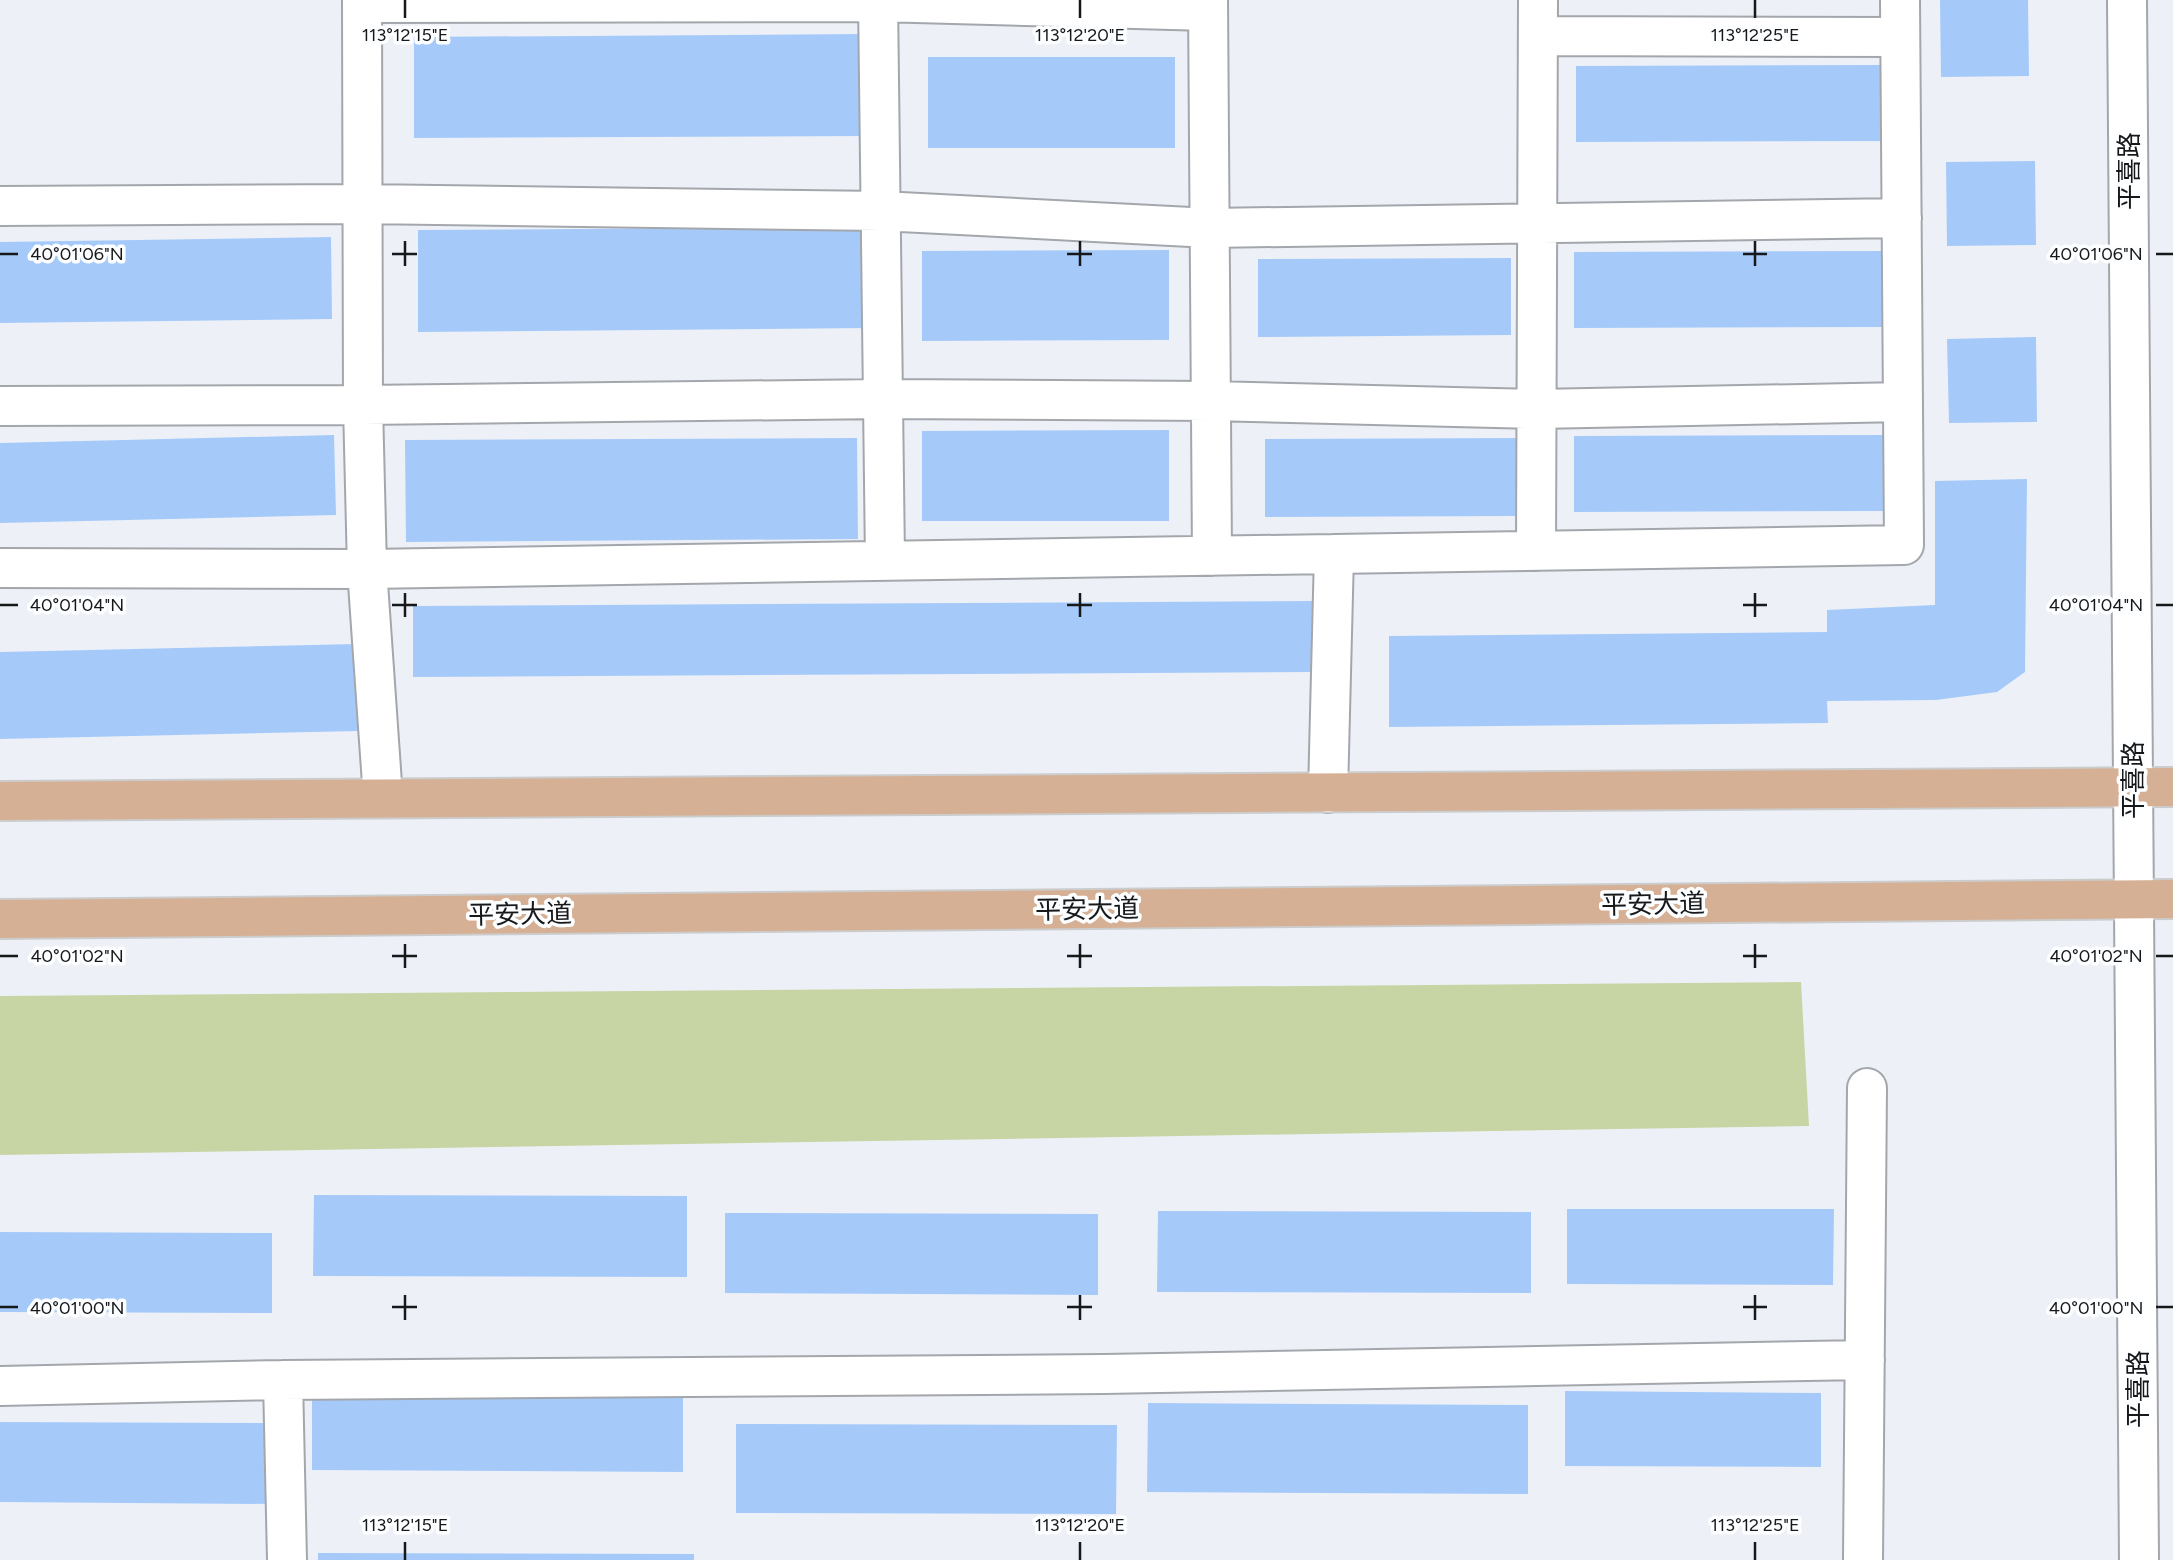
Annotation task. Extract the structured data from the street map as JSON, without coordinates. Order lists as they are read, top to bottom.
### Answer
{
  "streets": {
    "main road": ["平安大道"],
    "street": ["平喜路"]
  },
  "crossings": [
    ["平喜路", "平安大道"]
  ],
  "coordinates": [
    "113°12'15\"E",
    "113°12'20\"E",
    "113°12'25\"E",
    "40°01'06\"N",
    "40°01'04\"N",
    "40°01'02\"N",
    "40°01'00\"N"
  ]
}
